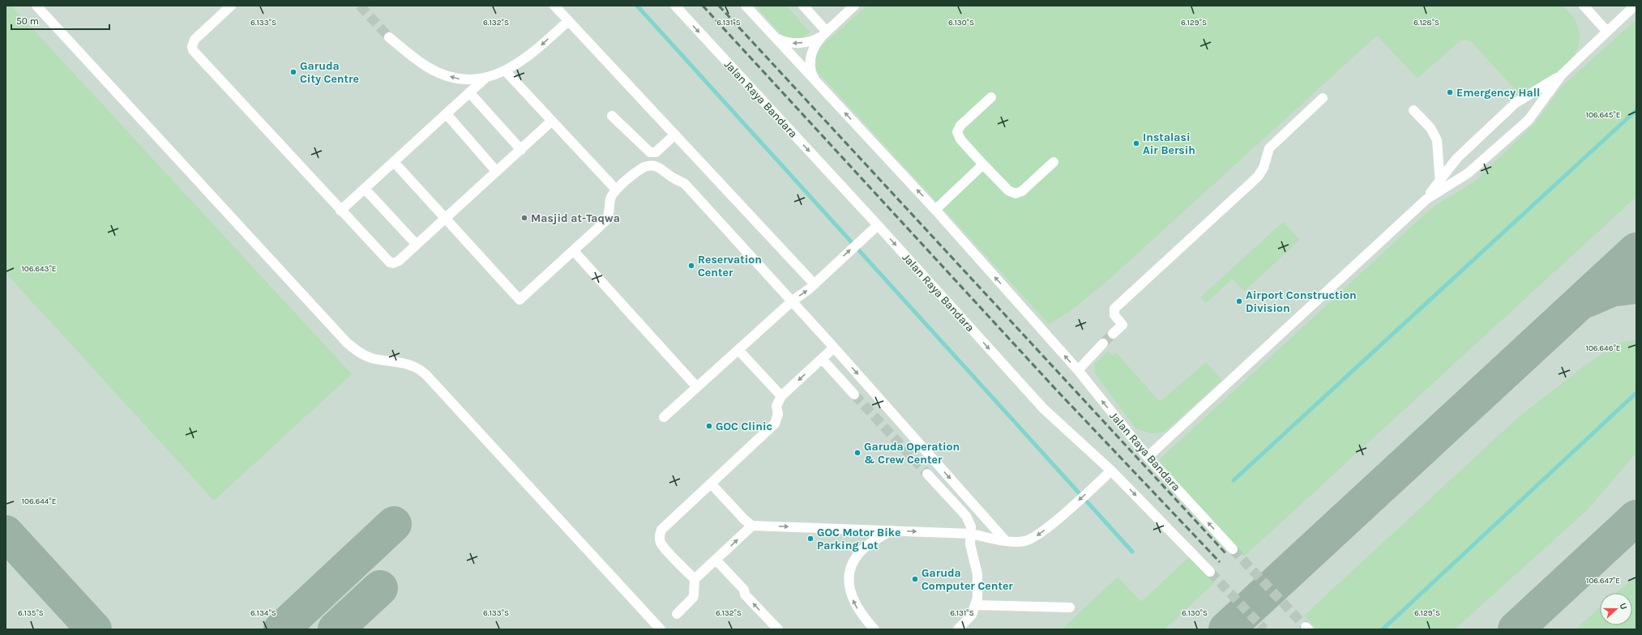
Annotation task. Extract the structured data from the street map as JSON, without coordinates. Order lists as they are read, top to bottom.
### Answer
{
  "streets": {
    "street": ["Jalan Raya Bandara"]
  },
  "places": [
    "Garuda City Centre",
    "Emergency Hall",
    "Instalasi Air Bersih",
    "Masjid at-Taqwa",
    "Reservation Center",
    "Airport Construction Division",
    "GOC Clinic",
    "Garuda Operation & Crew Center",
    "GOC Motor Bike Parking Lot",
    "Garuda Computer Center"
  ],
  "scale_bar": "50 m",
  "north": "right",
  "coordinates": [
    "6.130°S",
    "6.133°S",
    "6.132°S",
    "6.131°S",
    "6.129°S",
    "6.128°S",
    "106.645°E",
    "106.643°E",
    "106.646°E",
    "106.644°E",
    "106.647°E",
    "6.135°S",
    "6.134°S"
  ]
}
